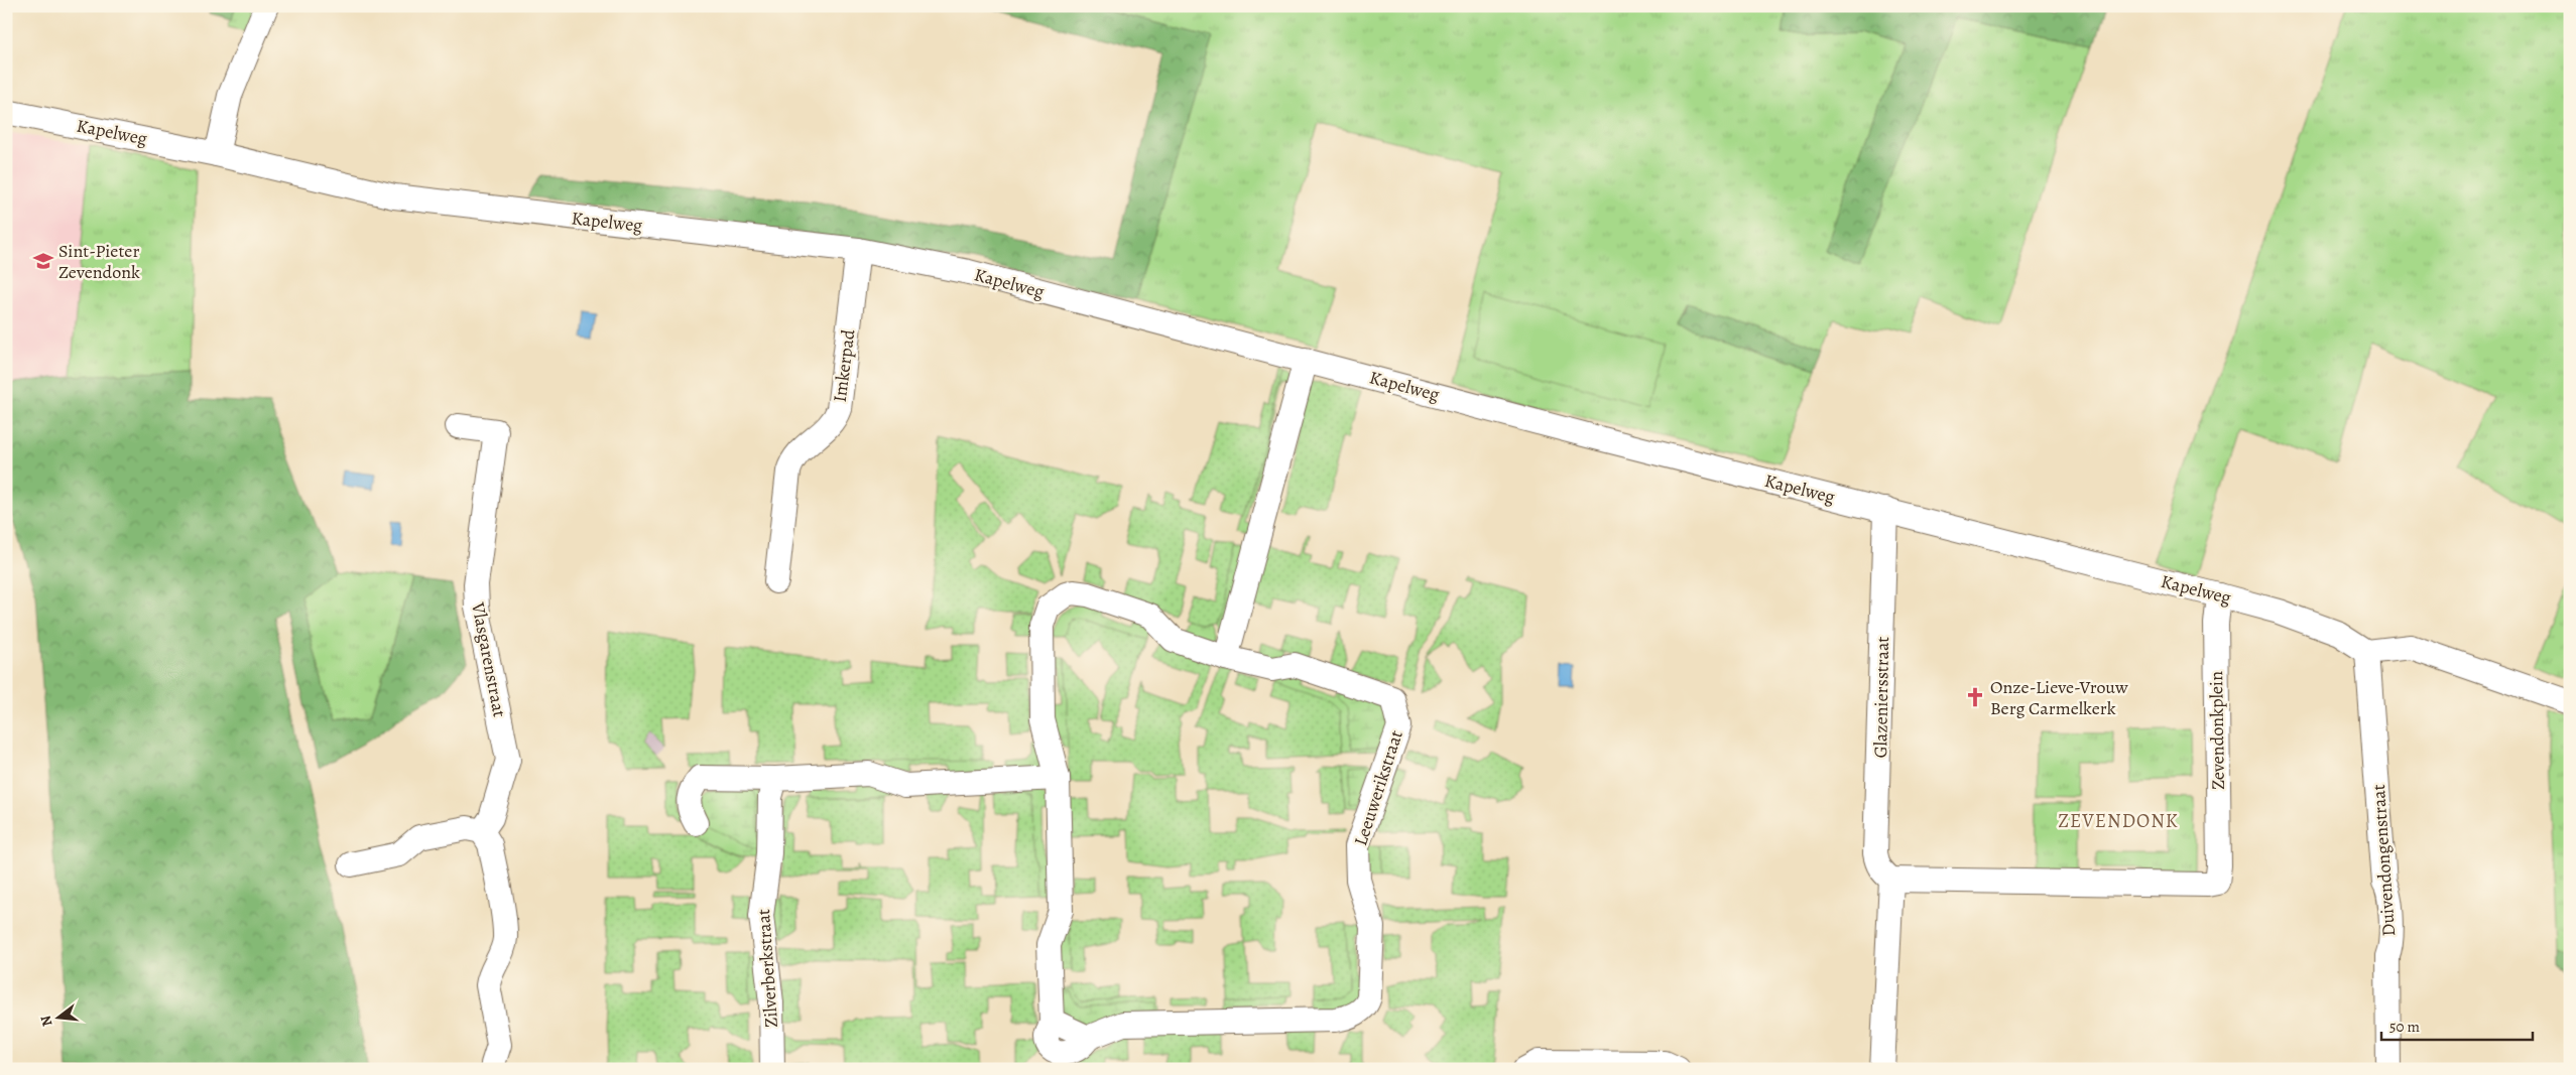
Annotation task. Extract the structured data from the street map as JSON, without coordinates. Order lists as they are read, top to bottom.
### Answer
{
  "streets": {
    "street": [
      "Kapelweg",
      "Imkerpad",
      "Vlasgarenstraat",
      "Glazeniersstraat",
      "Zevendonkplein",
      "Leeuwerikstraat",
      "Duivendongenstraat",
      "Zilverberkstraat"
    ]
  },
  "crossings": [
    ["Kapelweg", "Imkerpad"],
    ["Kapelweg", "Glazeniersstraat"],
    ["Kapelweg", "Zevendonkplein"],
    ["Kapelweg", "Duivendongenstraat"],
    ["Glazeniersstraat", "Zevendonkplein"]
  ],
  "districts": ["ZEVENDONK"],
  "places": {
    "school or university": ["Sint-Pieter Zevendonk"],
    "church": ["Onze-Lieve-Vrouw Berg Carmelkerk"]
  },
  "scale_bar": "50 m",
  "north": "left"
}
